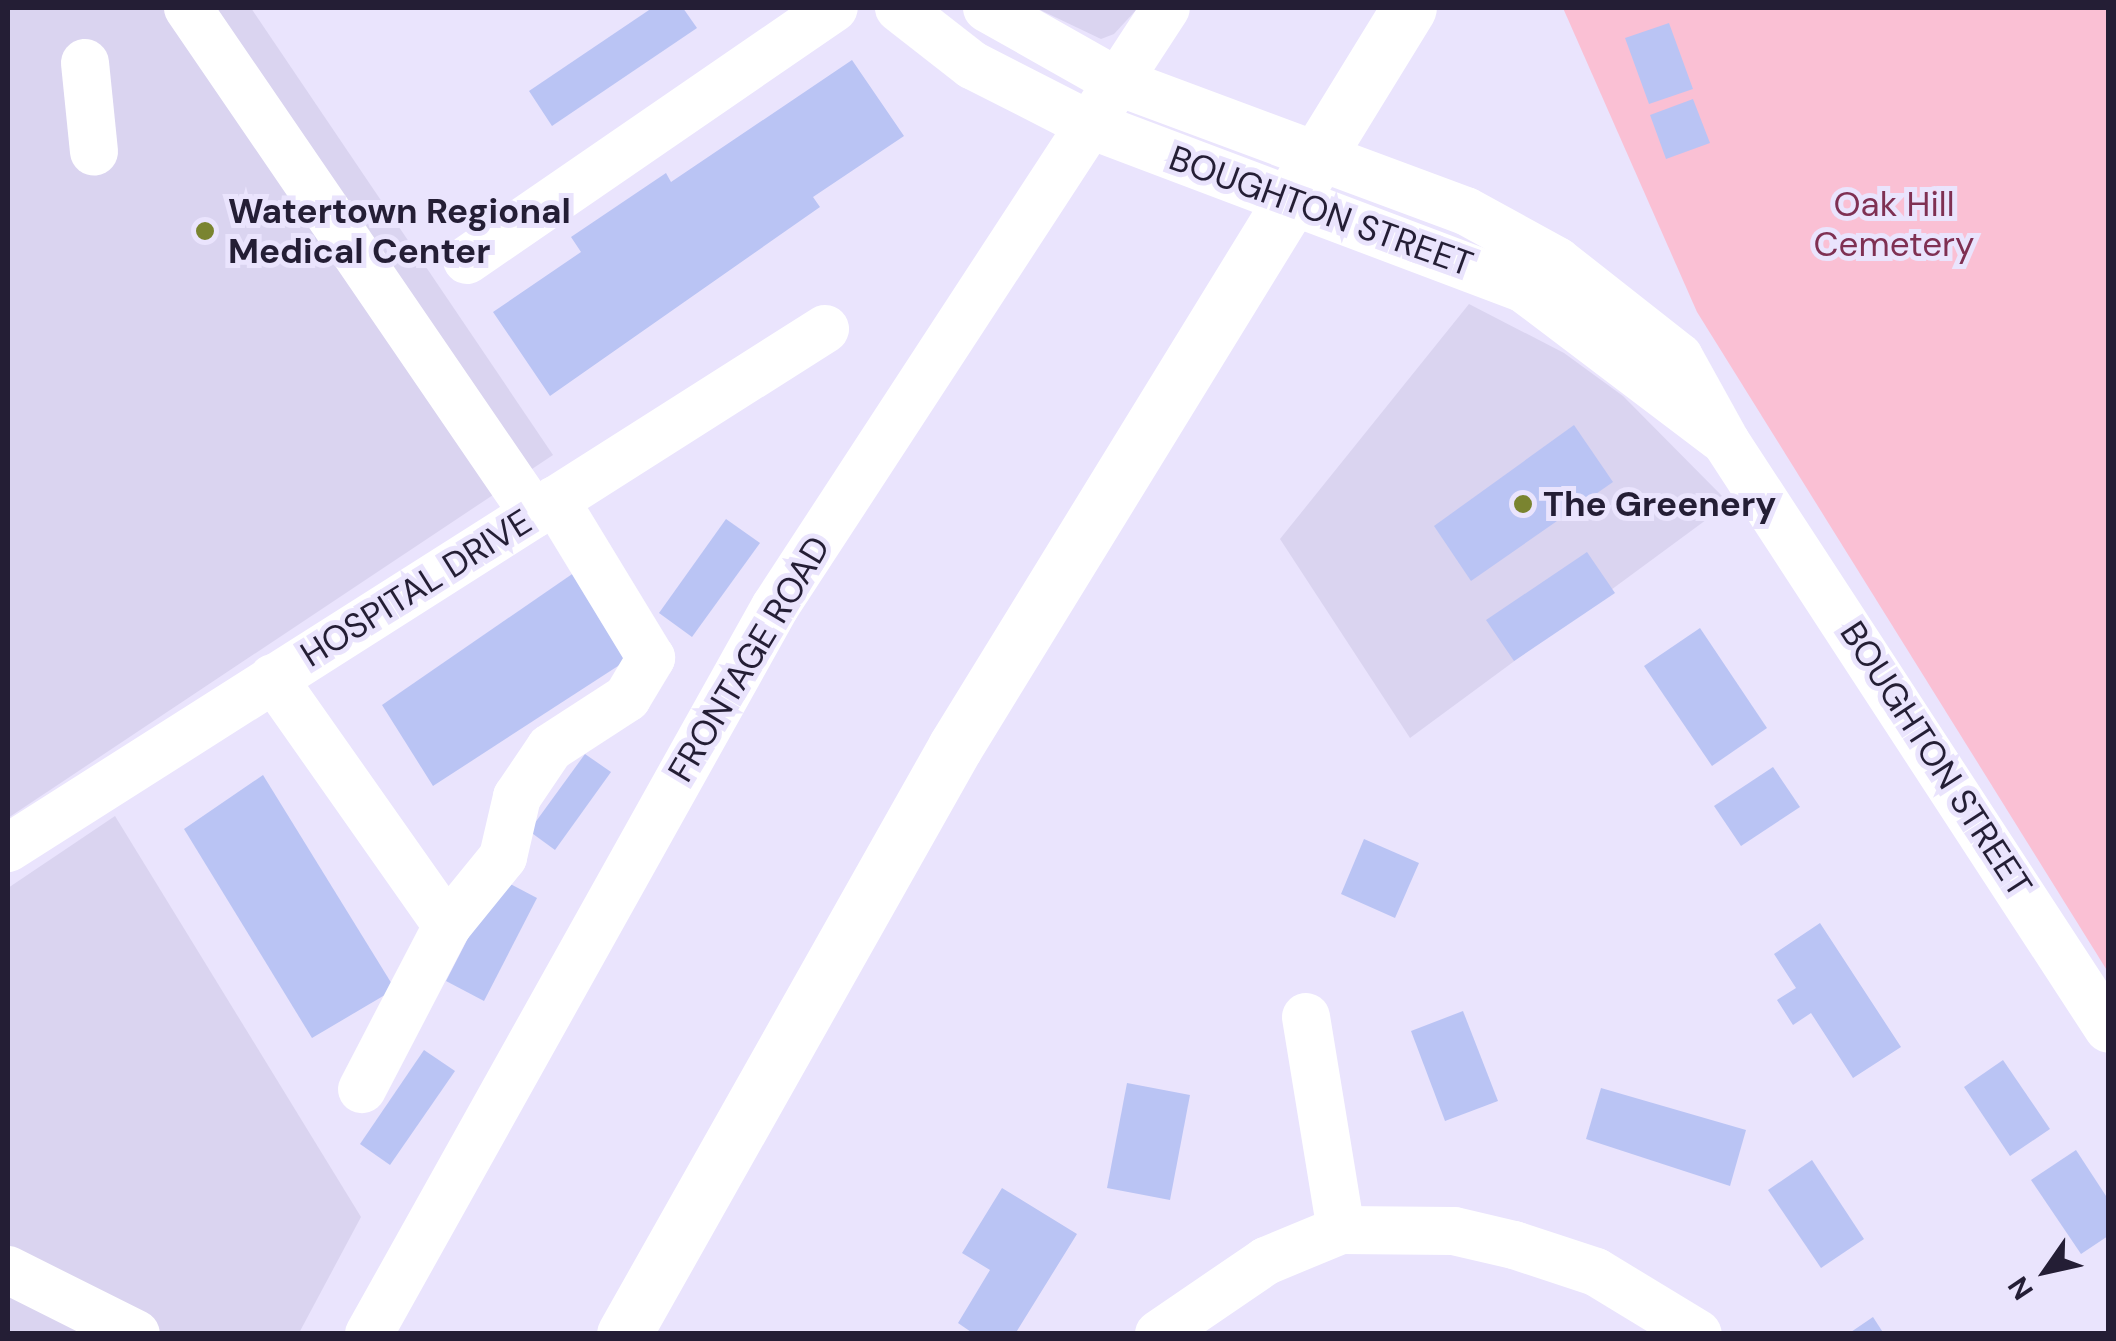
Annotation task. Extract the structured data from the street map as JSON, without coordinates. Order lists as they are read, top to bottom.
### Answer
{
  "streets": {
    "street": ["BOUGHTON STREET", "HOSPITAL DRIVE", "FRONTAGE ROAD"]
  },
  "crossings": [
    ["BOUGHTON STREET", "FRONTAGE ROAD"]
  ],
  "parks": ["Oak Hill Cemetery"],
  "places": ["Watertown Regional Medical Center", "The Greenery"],
  "north": "bottom left"
}
